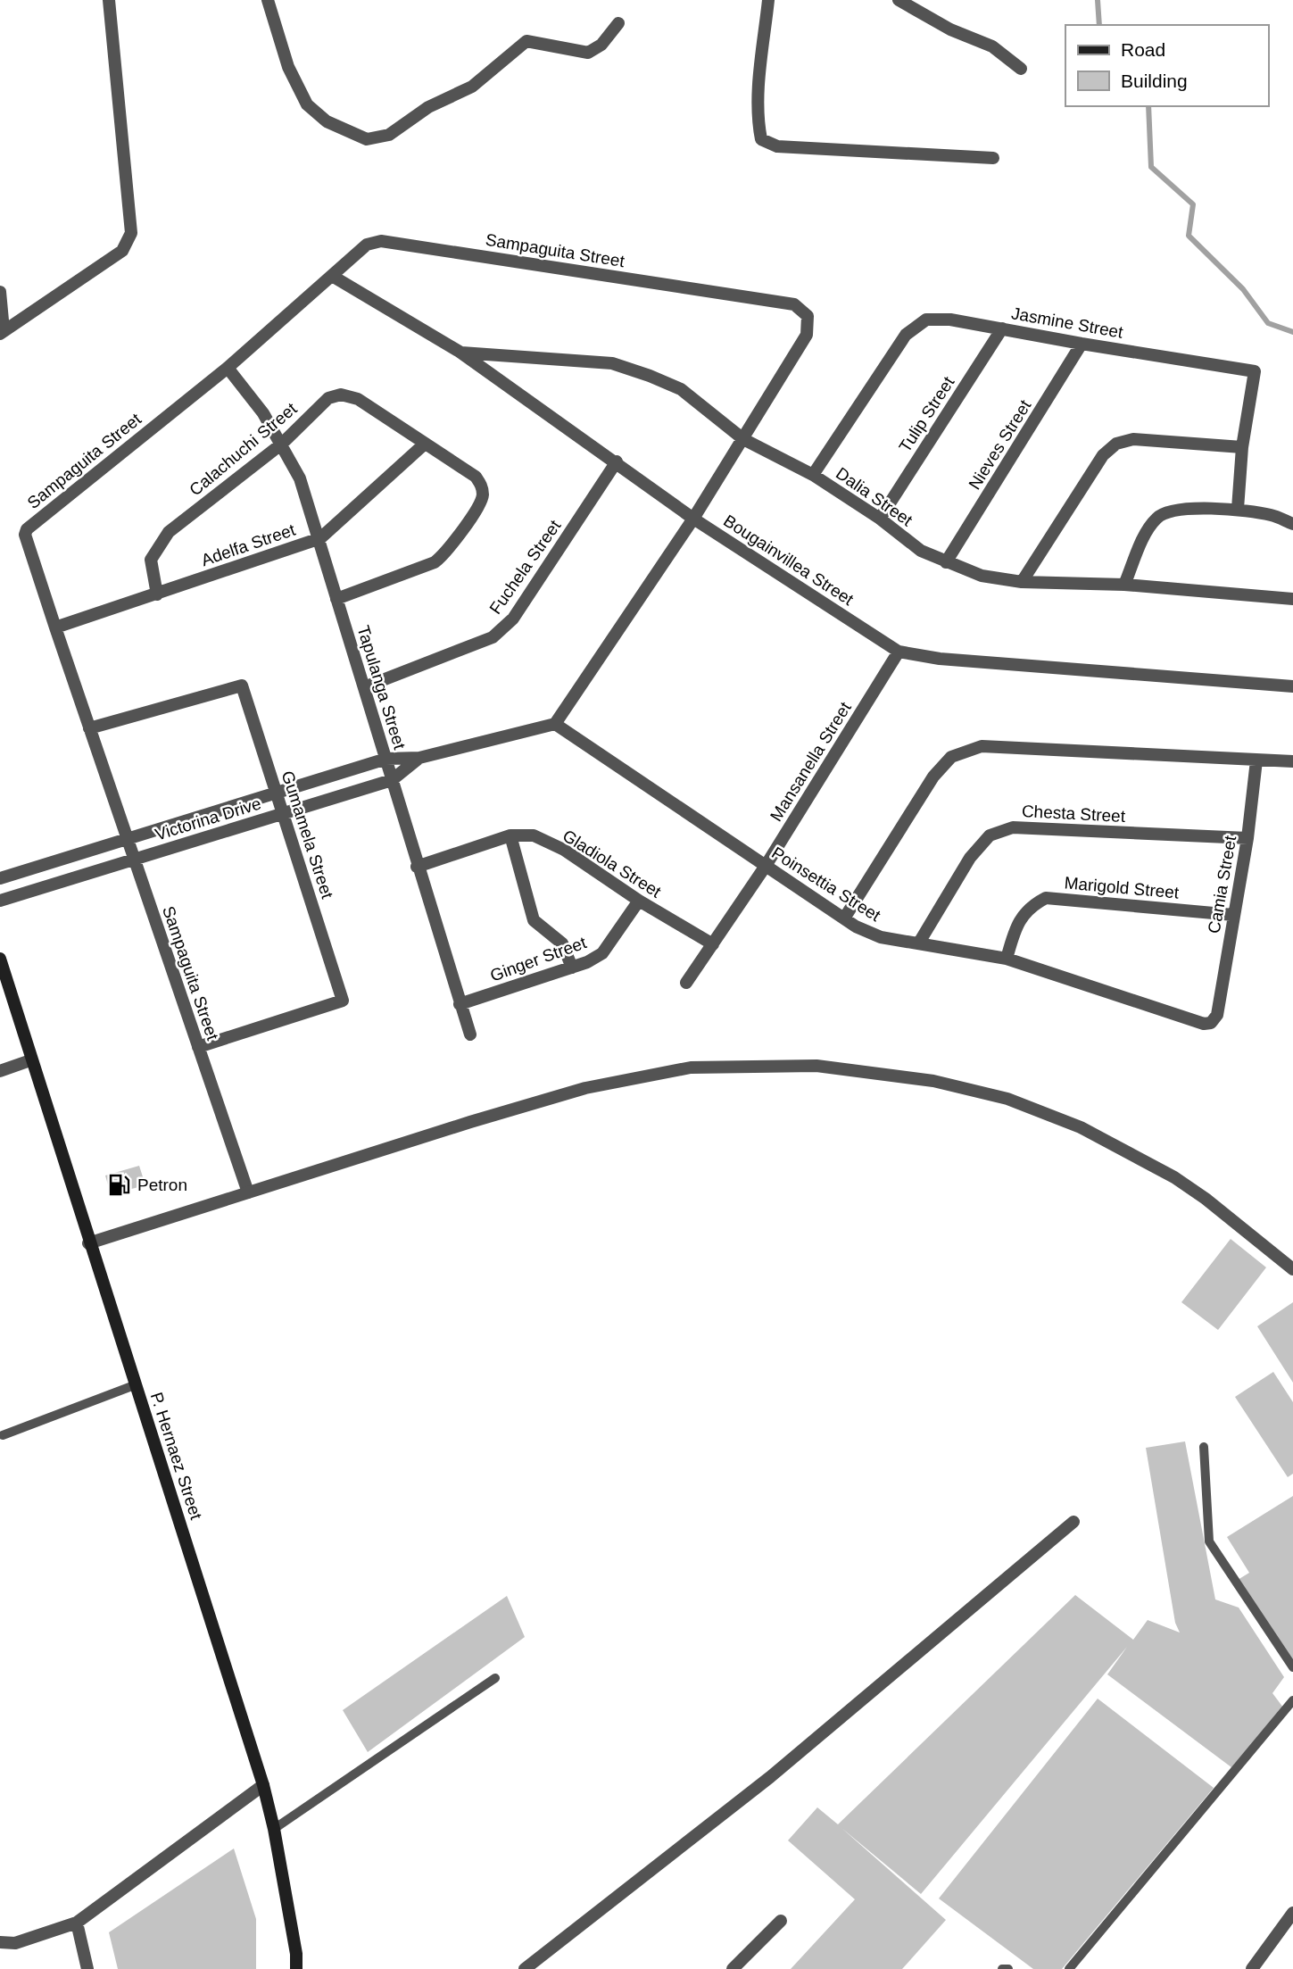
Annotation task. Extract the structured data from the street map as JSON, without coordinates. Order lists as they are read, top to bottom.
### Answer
{
  "streets": {
    "main road": ["P. Hernaez Street"],
    "street": [
      "Sampaguita Street",
      "Jasmine Street",
      "Tulip Street",
      "Nieves Street",
      "Calachuchi Street",
      "Dalia Street",
      "Adelfa Street",
      "Bougainvillea Street",
      "Fuchela Street",
      "Tapulanga Street",
      "Mansanella Street",
      "Chesta Street",
      "Victorina Drive",
      "Gumamela Street",
      "Gladiola Street",
      "Poinsettia Street",
      "Camia Street",
      "Marigold Street",
      "Ginger Street"
    ]
  },
  "crossings": [
    ["Sampaguita Street", "Dalia Street"],
    ["Sampaguita Street", "Adelfa Street"],
    ["Sampaguita Street", "Bougainvillea Street"],
    ["Sampaguita Street", "Tapulanga Street"],
    ["Sampaguita Street", "Victorina Drive"],
    ["Sampaguita Street", "Gumamela Street"],
    ["Jasmine Street", "Tulip Street"],
    ["Jasmine Street", "Nieves Street"],
    ["Jasmine Street", "Dalia Street"],
    ["Tulip Street", "Dalia Street"],
    ["Nieves Street", "Dalia Street"],
    ["Calachuchi Street", "Adelfa Street"],
    ["Calachuchi Street", "Tapulanga Street"],
    ["Dalia Street", "Bougainvillea Street"],
    ["Adelfa Street", "Tapulanga Street"],
    ["Bougainvillea Street", "Fuchela Street"],
    ["Bougainvillea Street", "Mansanella Street"],
    ["Fuchela Street", "Tapulanga Street"],
    ["Tapulanga Street", "Victorina Drive"],
    ["Tapulanga Street", "Gladiola Street"],
    ["Tapulanga Street", "Ginger Street"],
    ["Mansanella Street", "Gladiola Street"],
    ["Mansanella Street", "Poinsettia Street"],
    ["Chesta Street", "Poinsettia Street"],
    ["Chesta Street", "Camia Street"],
    ["Victorina Drive", "Gumamela Street"],
    ["Victorina Drive", "Poinsettia Street"],
    ["Gladiola Street", "Ginger Street"],
    ["Poinsettia Street", "Camia Street"],
    ["Poinsettia Street", "Marigold Street"],
    ["Camia Street", "Marigold Street"]
  ],
  "places": {
    "fuel station": ["Petron"]
  },
  "legend": ["Road", "Building"]
}
